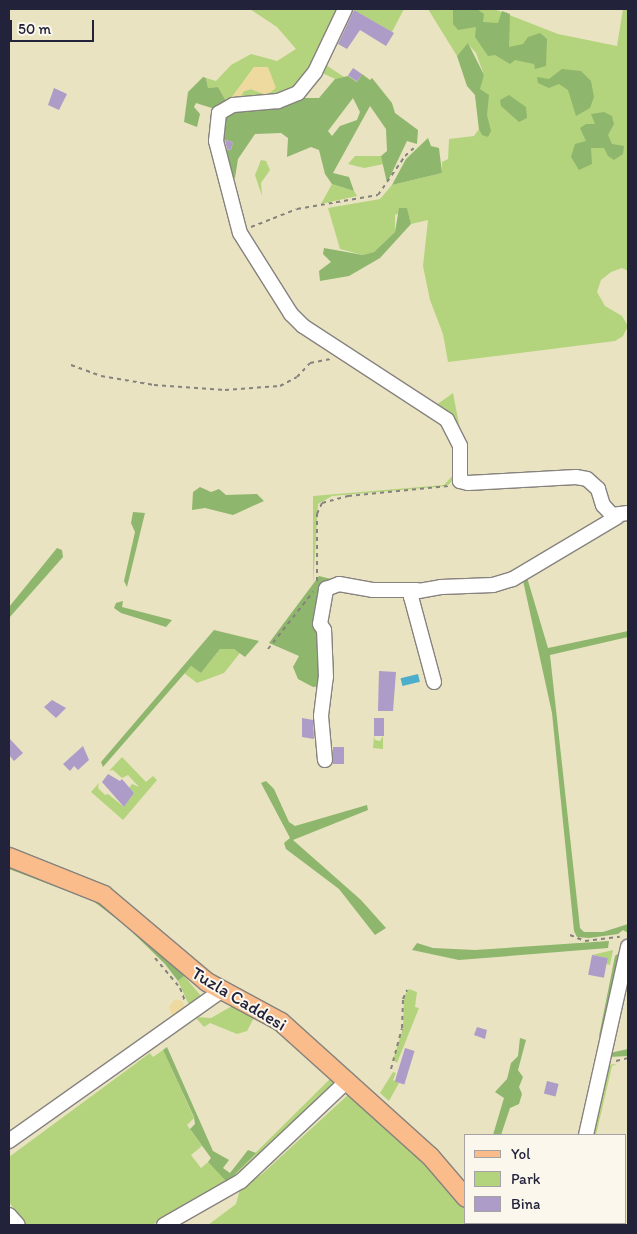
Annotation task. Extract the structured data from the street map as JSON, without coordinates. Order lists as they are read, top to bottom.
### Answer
{
  "streets": {
    "main road": ["Tuzla Caddesi"]
  },
  "legend": ["Yol", "Park", "Bina"],
  "scale_bar": "50 m"
}
